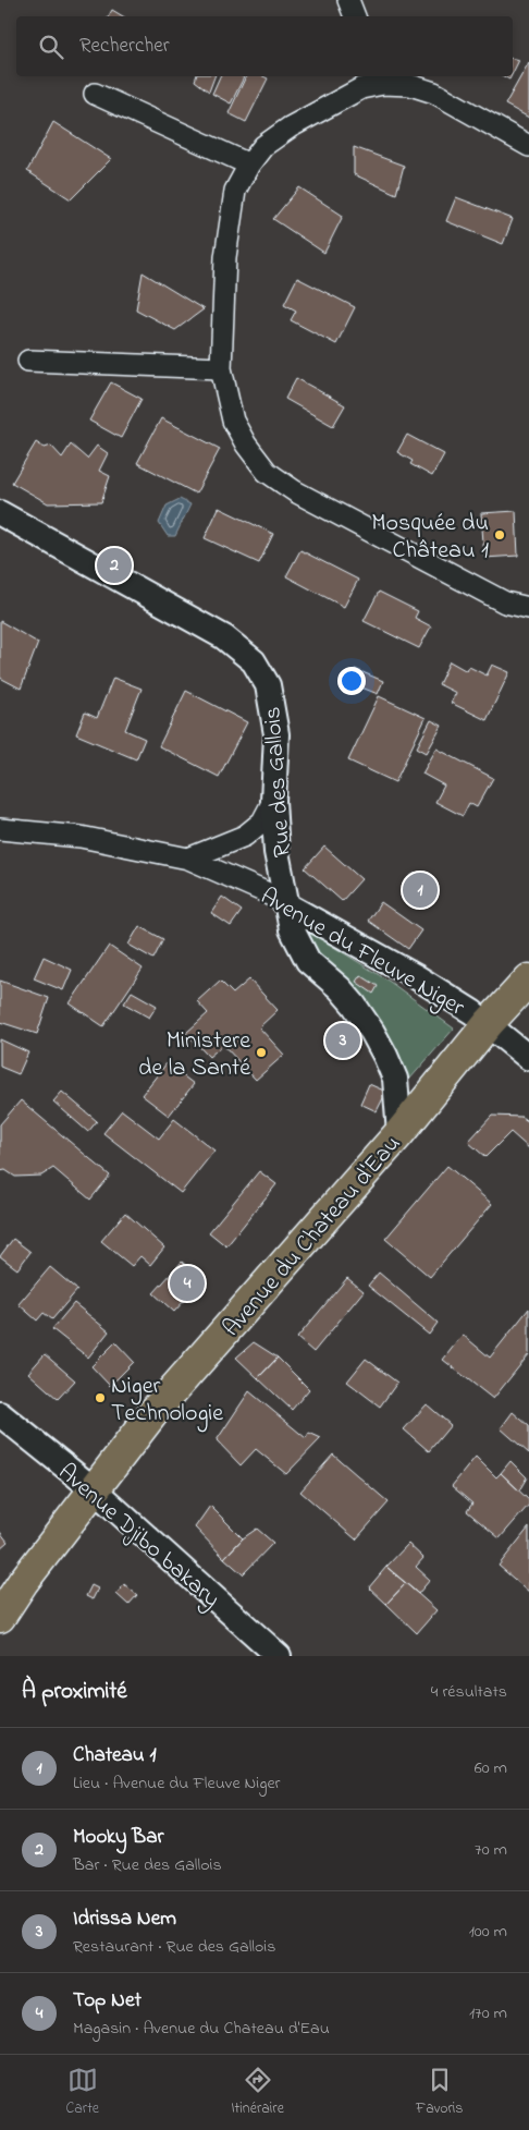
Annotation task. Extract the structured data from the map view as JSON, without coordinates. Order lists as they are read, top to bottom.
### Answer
{
  "streets": {
    "main road": ["Avenue du Chateau d'Eau"],
    "street": ["Rue des Gallois", "Avenue du Fleuve Niger", "Avenue Djibo bakary"]
  },
  "crossings": [
    ["Rue des Gallois", "Avenue du Fleuve Niger"],
    ["Rue des Gallois", "Avenue du Chateau d'Eau"],
    ["Avenue du Fleuve Niger", "Avenue du Chateau d'Eau"],
    ["Avenue du Chateau d'Eau", "Avenue Djibo bakary"]
  ],
  "places": ["Mosquée du Château 1", "Ministere de la Santé", "Niger Technologie"],
  "page": {
    "search": "Rechercher",
    "pins": [
      "2",
      "1",
      "3",
      "4"
    ],
    "heading": ["À proximité", "4 résultats"],
    "list": [
      {
        "mark": "1",
        "name": "Chateau 1",
        "note": "Lieu · Avenue du Fleuve Niger",
        "value": "60 m"
      },
      {
        "mark": "2",
        "name": "Mooky Bar",
        "note": "Bar · Rue des Gallois",
        "value": "70 m"
      },
      {
        "mark": "3",
        "name": "Idrissa Nem",
        "note": "Restaurant · Rue des Gallois",
        "value": "100 m"
      },
      {
        "mark": "4",
        "name": "Top Net",
        "note": "Magasin · Avenue du Chateau d'Eau",
        "value": "170 m"
      }
    ],
    "nav": ["Carte", "Itinéraire", "Favoris"]
  }
}
